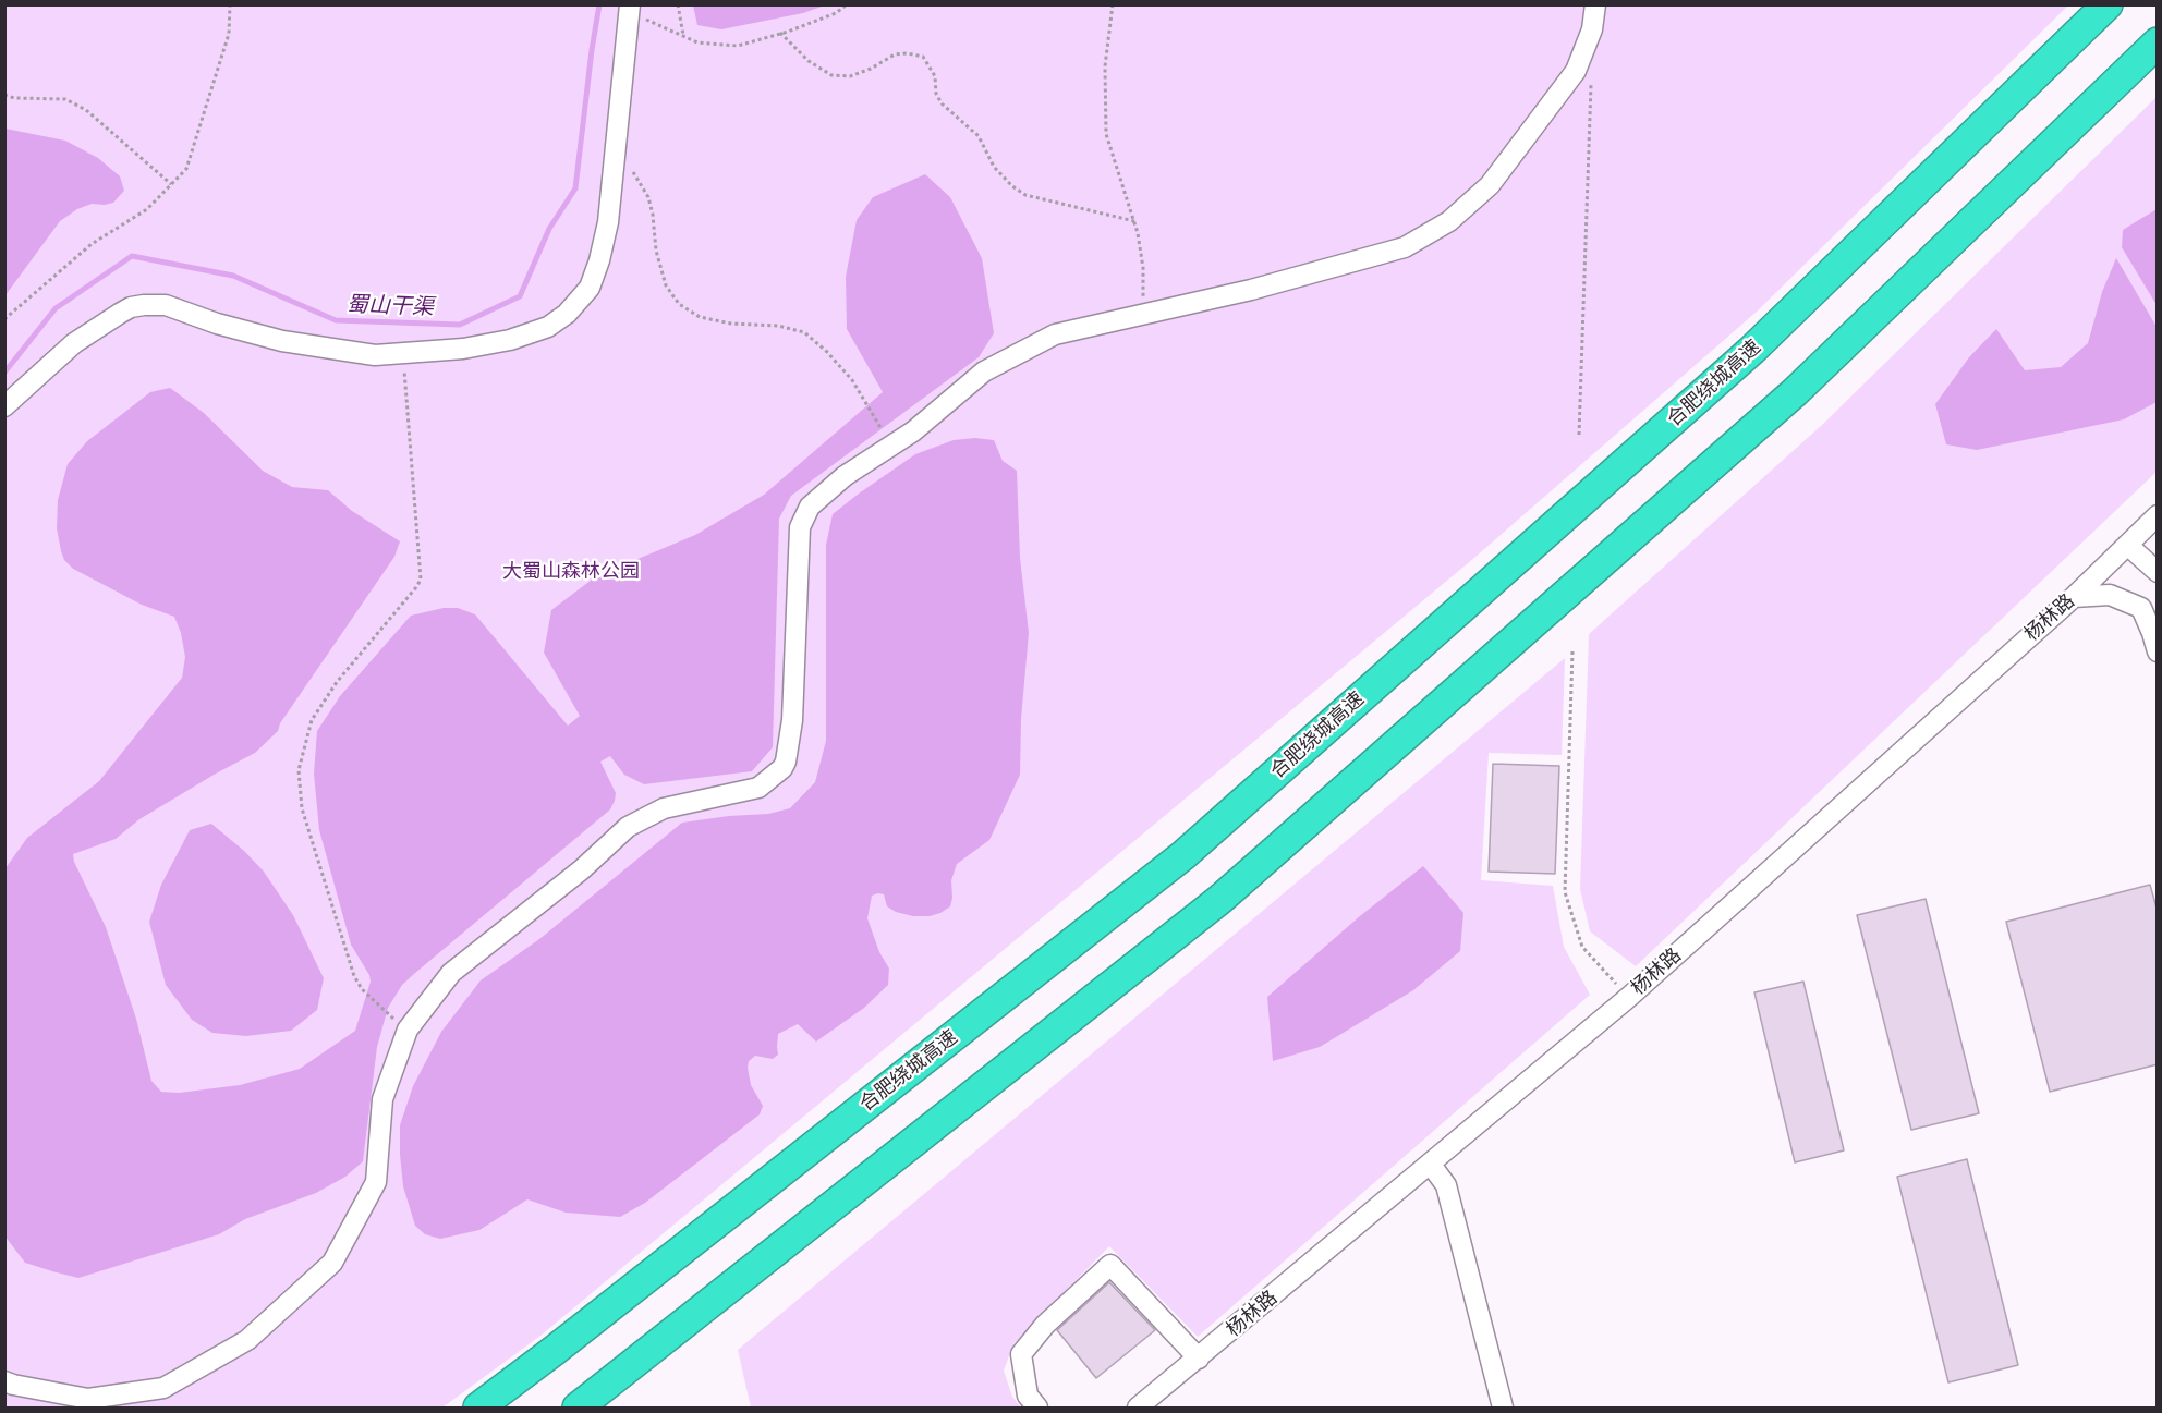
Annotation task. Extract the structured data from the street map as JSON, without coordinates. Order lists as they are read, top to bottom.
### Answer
{
  "streets": {
    "highway": ["合肥绕城高速"],
    "street": ["杨林路"]
  },
  "water": ["蜀山干渠"],
  "parks": ["大蜀山森林公园"]
}
